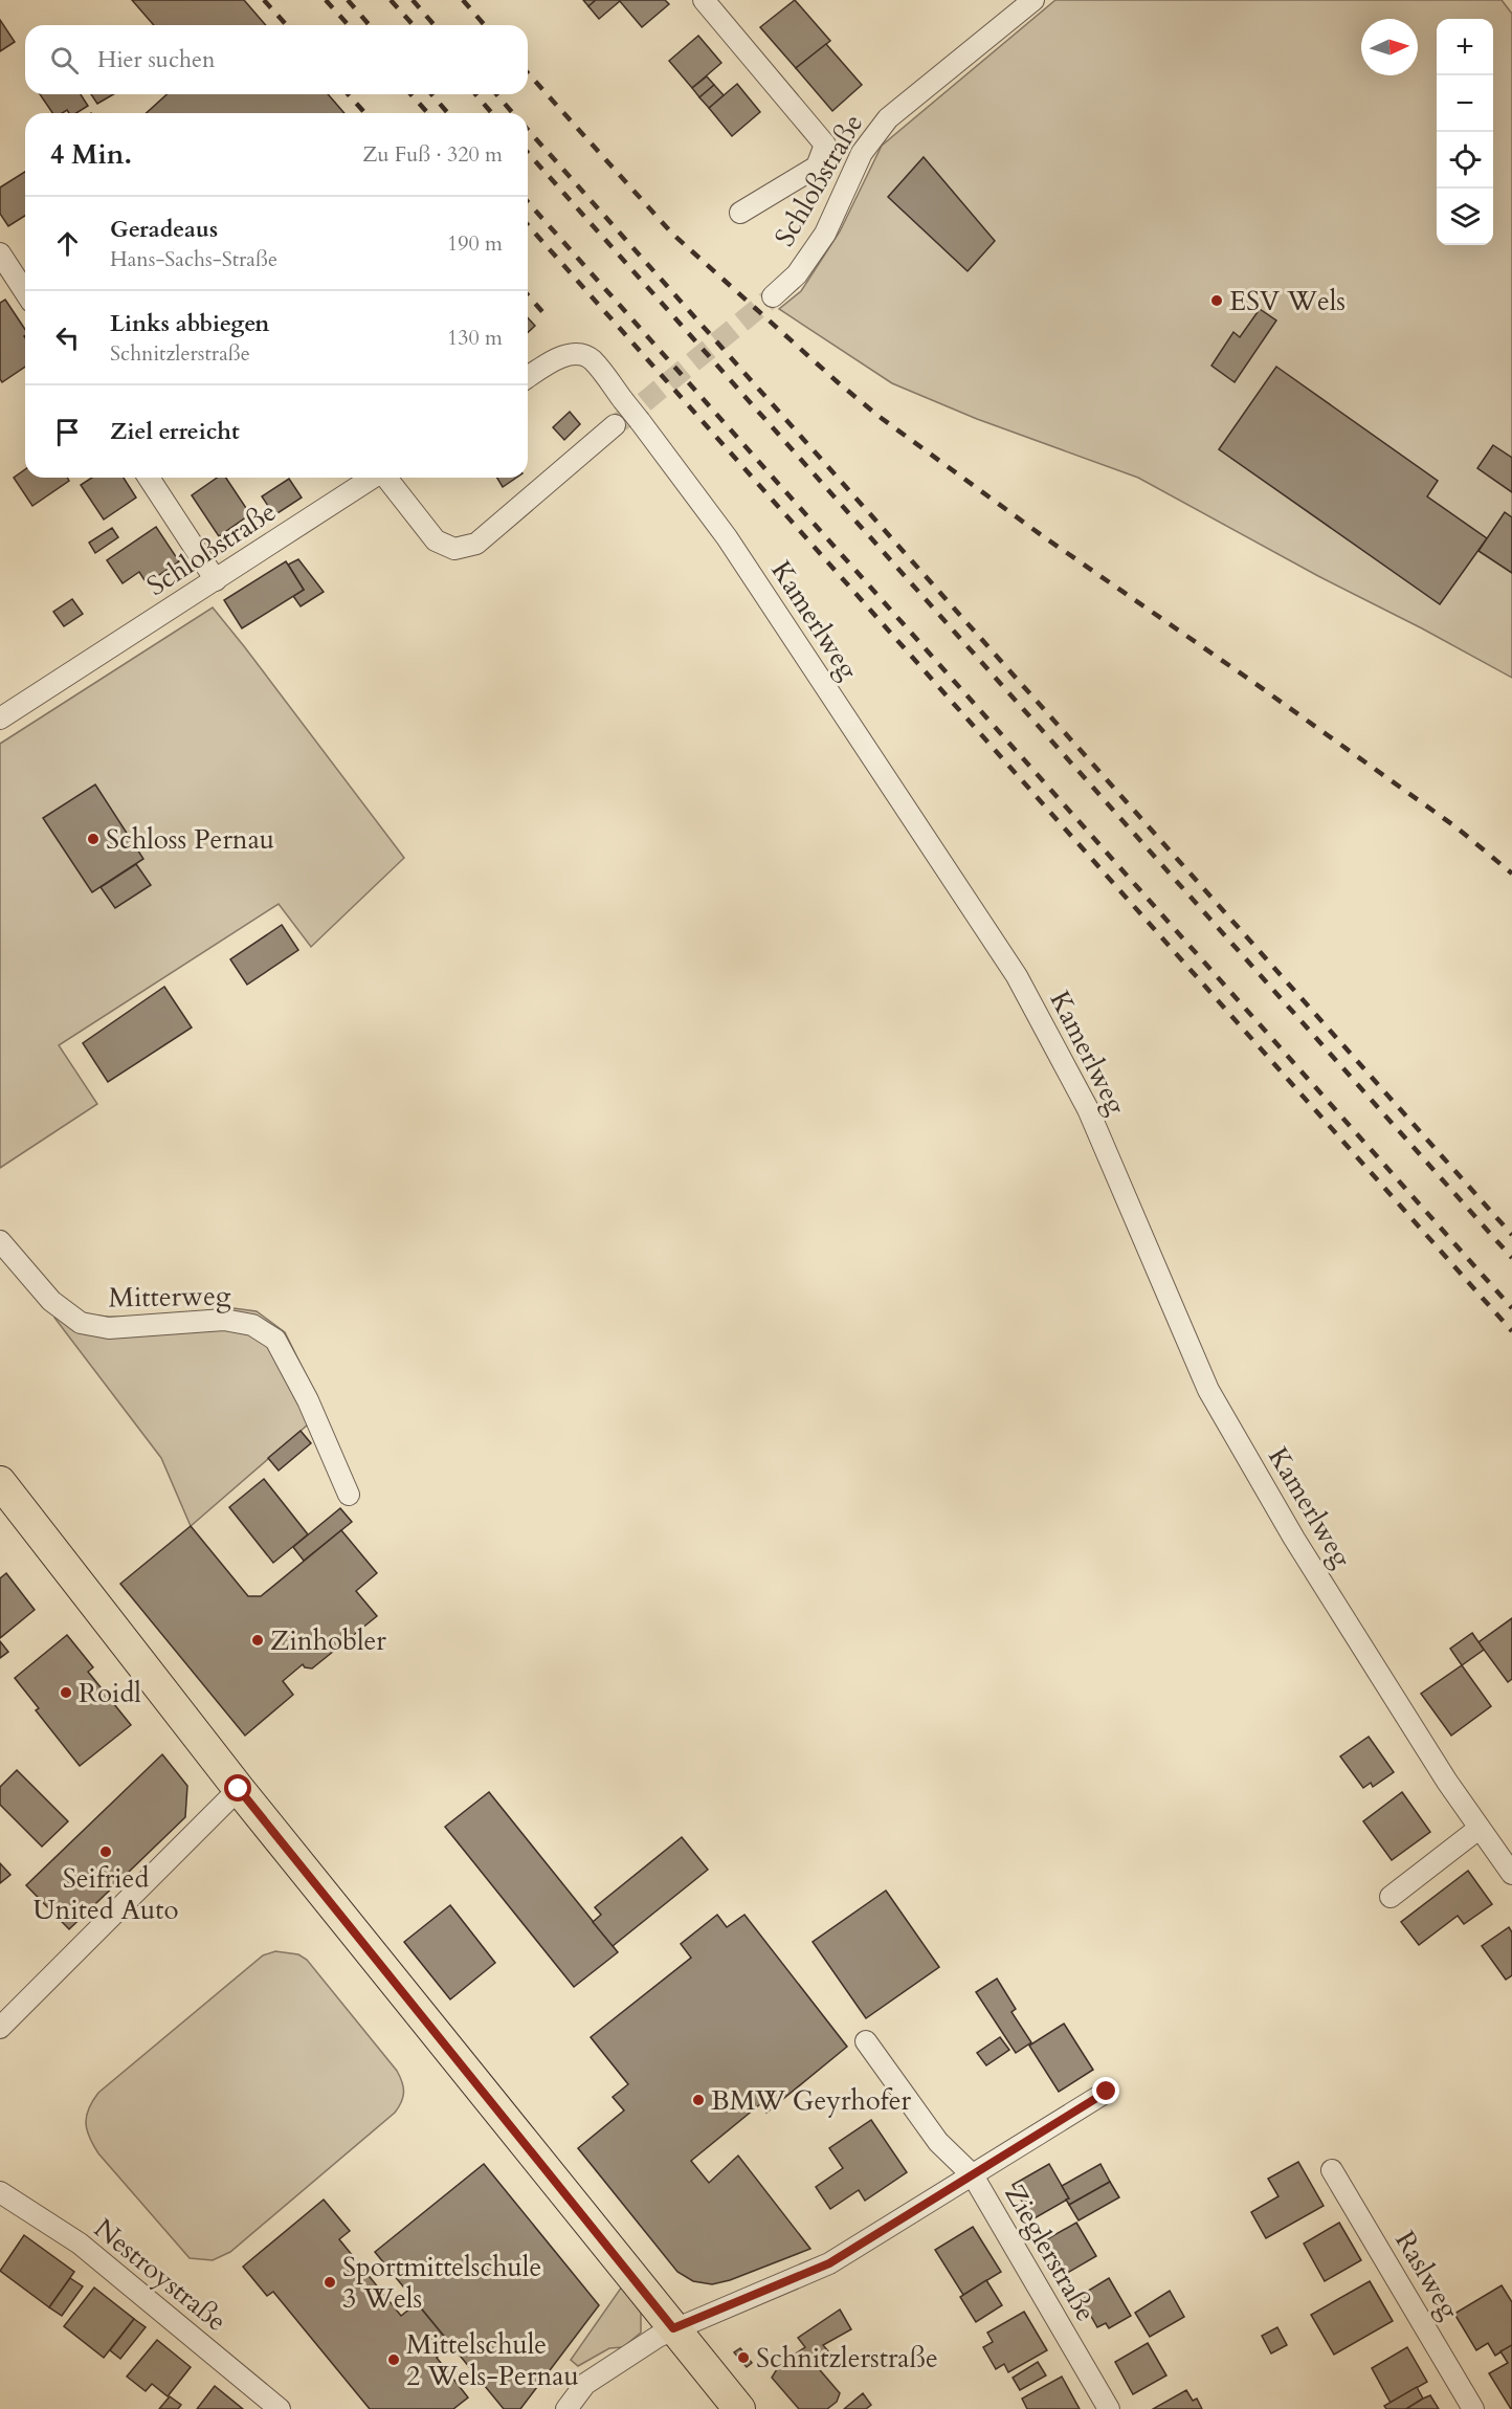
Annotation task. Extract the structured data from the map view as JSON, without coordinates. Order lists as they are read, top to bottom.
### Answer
{
  "streets": {
    "street": [
      "Schloßstraße",
      "Kamerlweg",
      "Mitterweg",
      "Zieglerstraße",
      "Nestroystraße",
      "Raslweg"
    ]
  },
  "places": [
    "ESV Wels",
    "Schloss Pernau",
    "Zinhobler",
    "Roidl",
    "Seifried United Auto",
    "BMW Geyrhofer",
    "Sportmittelschule 3 Wels",
    "Schnitzlerstraße",
    "Mittelschule 2 Wels-Pernau"
  ],
  "north": "right",
  "page": {
    "map_buttons": ["+", "−"],
    "search": "Hier suchen",
    "heading": ["4 Min.", "Zu Fuß · 320 m"],
    "list": [
      ["Geradeaus", "Hans-Sachs-Straße", "190 m"],
      ["Links abbiegen", "Schnitzlerstraße", "130 m"],
      "Ziel erreicht"
    ]
  }
}
